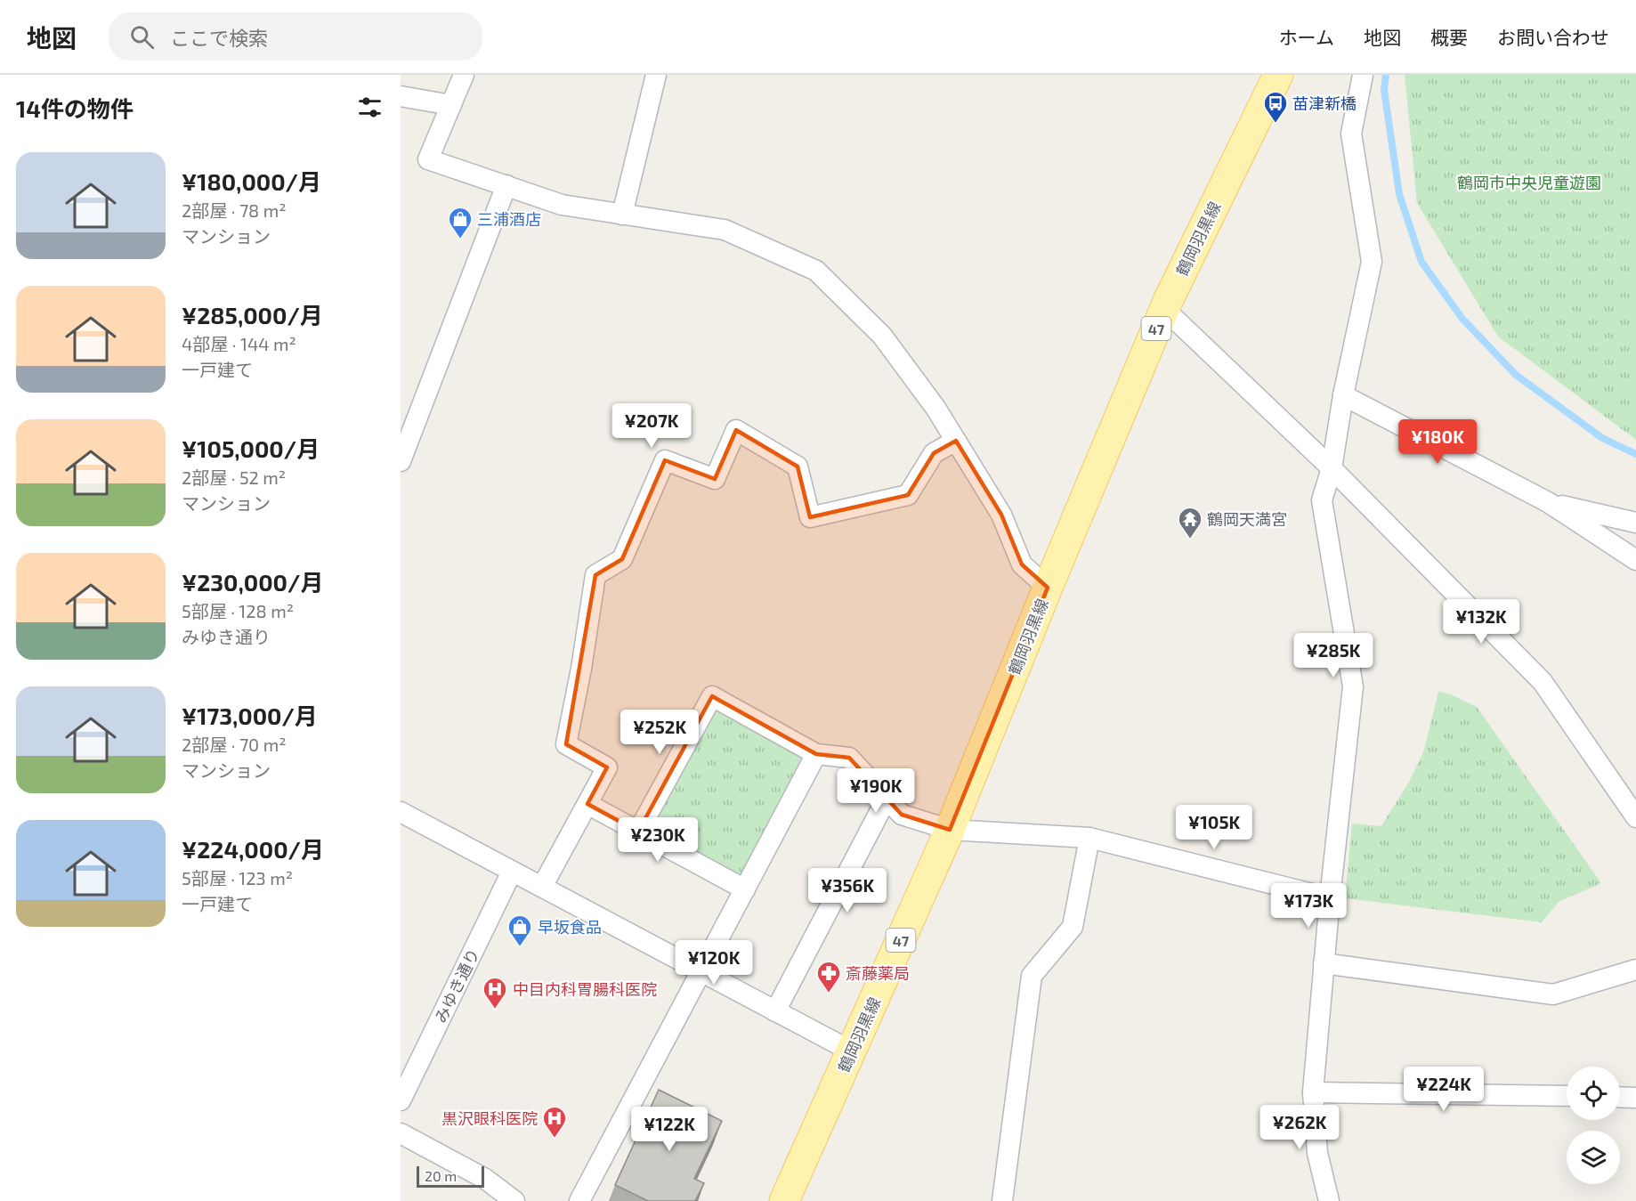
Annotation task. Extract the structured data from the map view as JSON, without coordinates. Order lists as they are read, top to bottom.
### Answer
{
  "streets": {
    "main road": ["鶴岡羽黒線", "47"],
    "street": ["みゆき通り"]
  },
  "parks": ["鶴岡市中央児童遊園"],
  "places": {
    "bus stop": ["苗津新橋"],
    "shop": ["三浦酒店", "早坂食品"],
    "temple": ["鶴岡天満宮"],
    "pharmacy": ["斎藤薬局"],
    "hospital": ["中目内科胃腸科医院", "黒沢眼科医院"]
  },
  "scale_bar": "20 m",
  "page": {
    "header": "地図",
    "search": "ここで検索",
    "nav": [
      "ホーム",
      "地図",
      "概要",
      "お問い合わせ"
    ],
    "heading": "14件の物件",
    "list": [
      {
        "name": "¥180,000/月",
        "note": "2部屋 · 78 m² · マンション"
      },
      {
        "name": "¥285,000/月",
        "note": "4部屋 · 144 m² · 一戸建て"
      },
      {
        "name": "¥105,000/月",
        "note": "2部屋 · 52 m² · マンション"
      },
      {
        "name": "¥230,000/月",
        "note": "5部屋 · 128 m² · みゆき通り"
      },
      {
        "name": "¥173,000/月",
        "note": "2部屋 · 70 m² · マンション"
      },
      {
        "name": "¥224,000/月",
        "note": "5部屋 · 123 m² · 一戸建て"
      }
    ],
    "price": [
      "¥207K",
      "¥180K",
      "¥132K",
      "¥285K",
      "¥252K",
      "¥190K",
      "¥105K",
      "¥230K",
      "¥356K",
      "¥173K",
      "¥120K",
      "¥224K",
      "¥262K",
      "¥122K"
    ],
    "scale": "20 m"
  }
}
